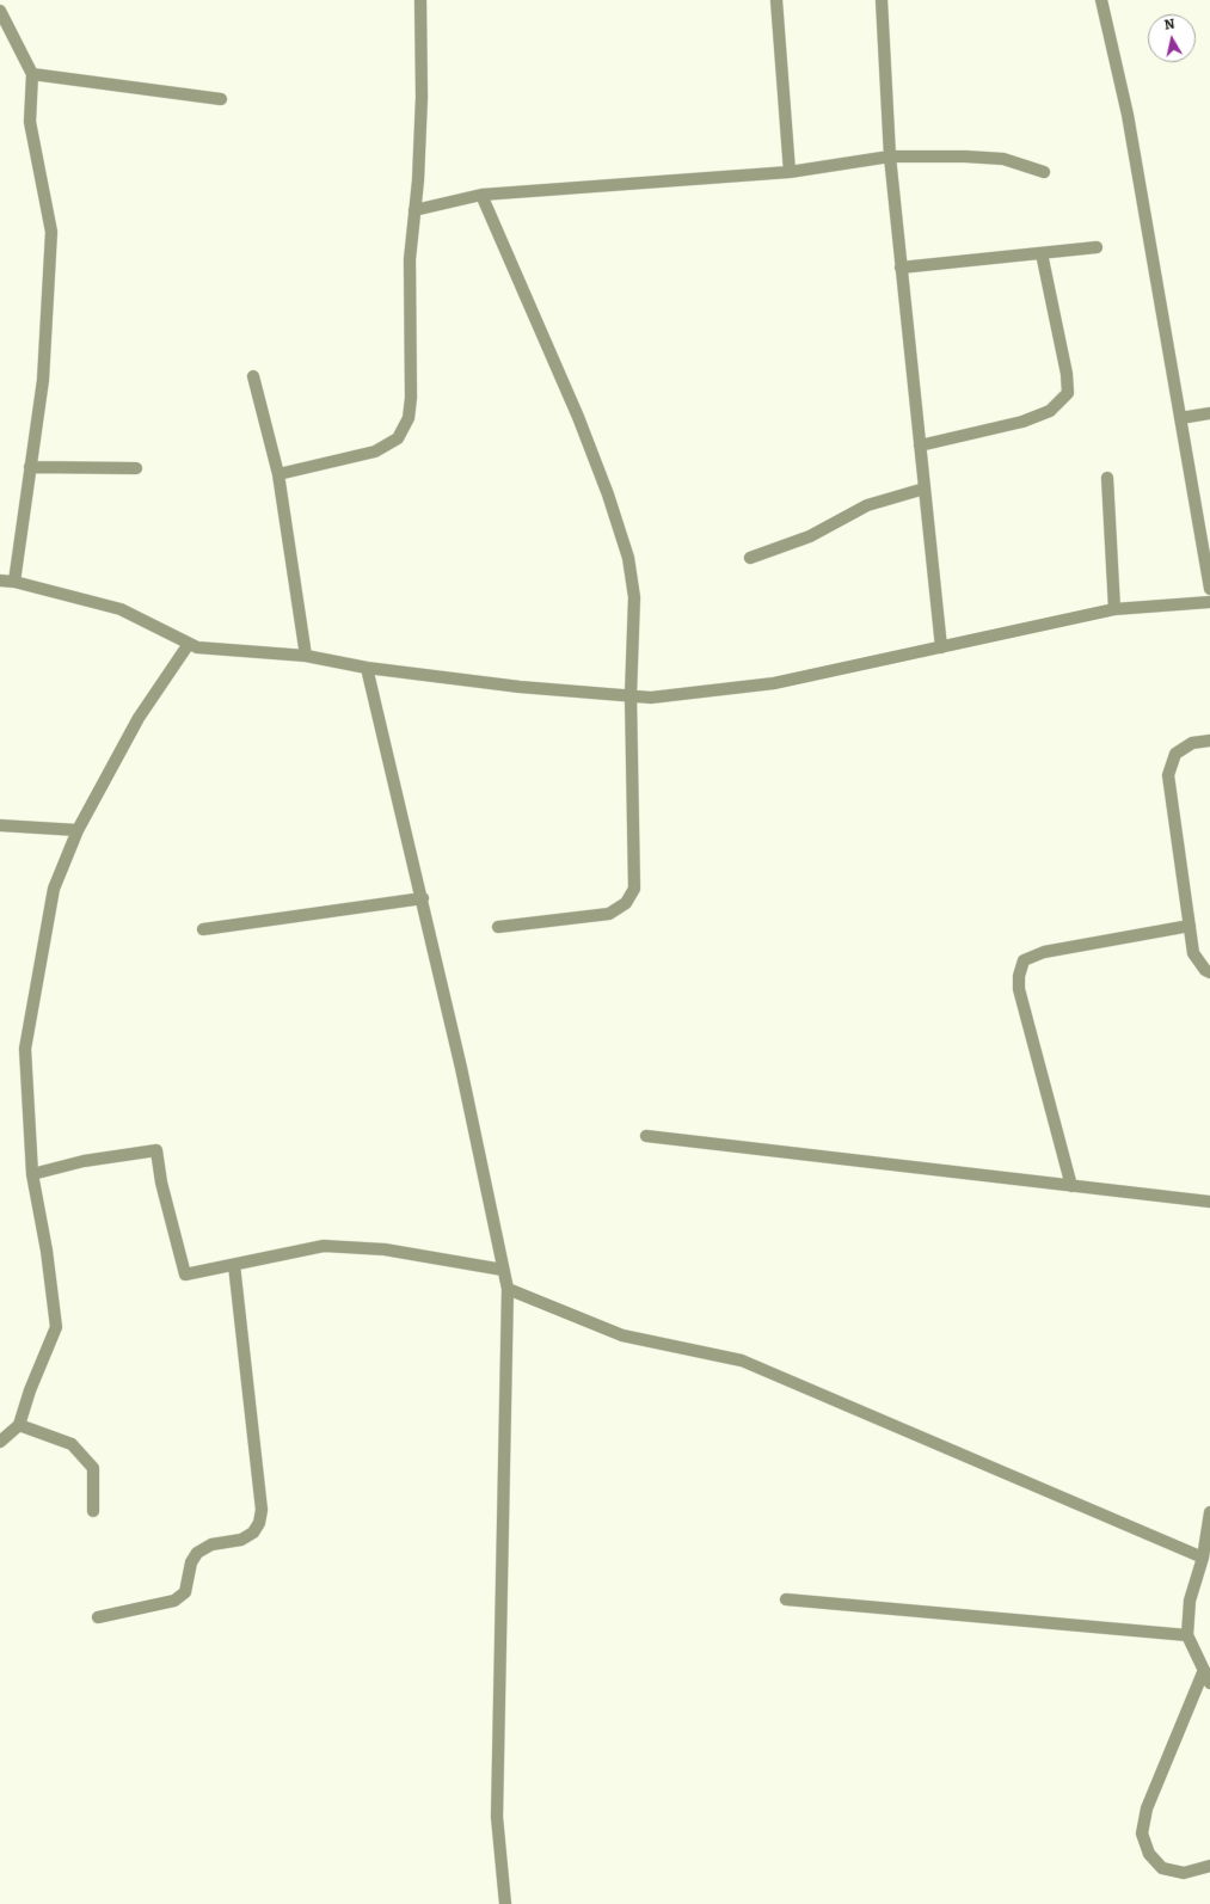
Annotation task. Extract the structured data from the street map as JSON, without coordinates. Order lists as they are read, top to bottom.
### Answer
{
  "north": "top"
}
